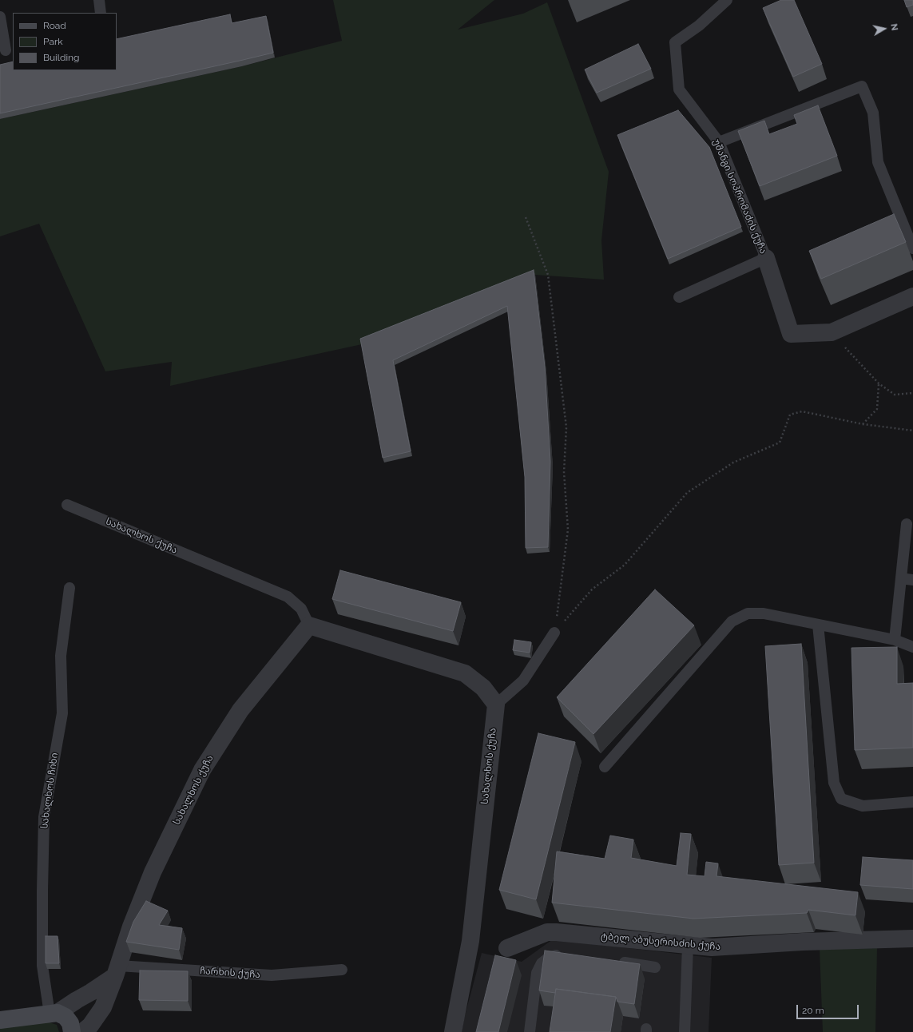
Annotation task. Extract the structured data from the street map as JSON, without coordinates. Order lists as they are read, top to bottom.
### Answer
{
  "streets": {
    "street": ["სახალხოს ქუჩა", "ტბელ აბუსერისძის ქუჩა"],
    "lane": ["უშანგი სოპრომაძის ქუჩა", "სახალხოს ჩიხი", "ჩარხის ქუჩა"]
  },
  "crossings": [
    ["სახალხოს ქუჩა", "ჩარხის ქუჩა"]
  ],
  "legend": ["Road", "Park", "Building"],
  "scale_bar": "20 m",
  "north": "right"
}
